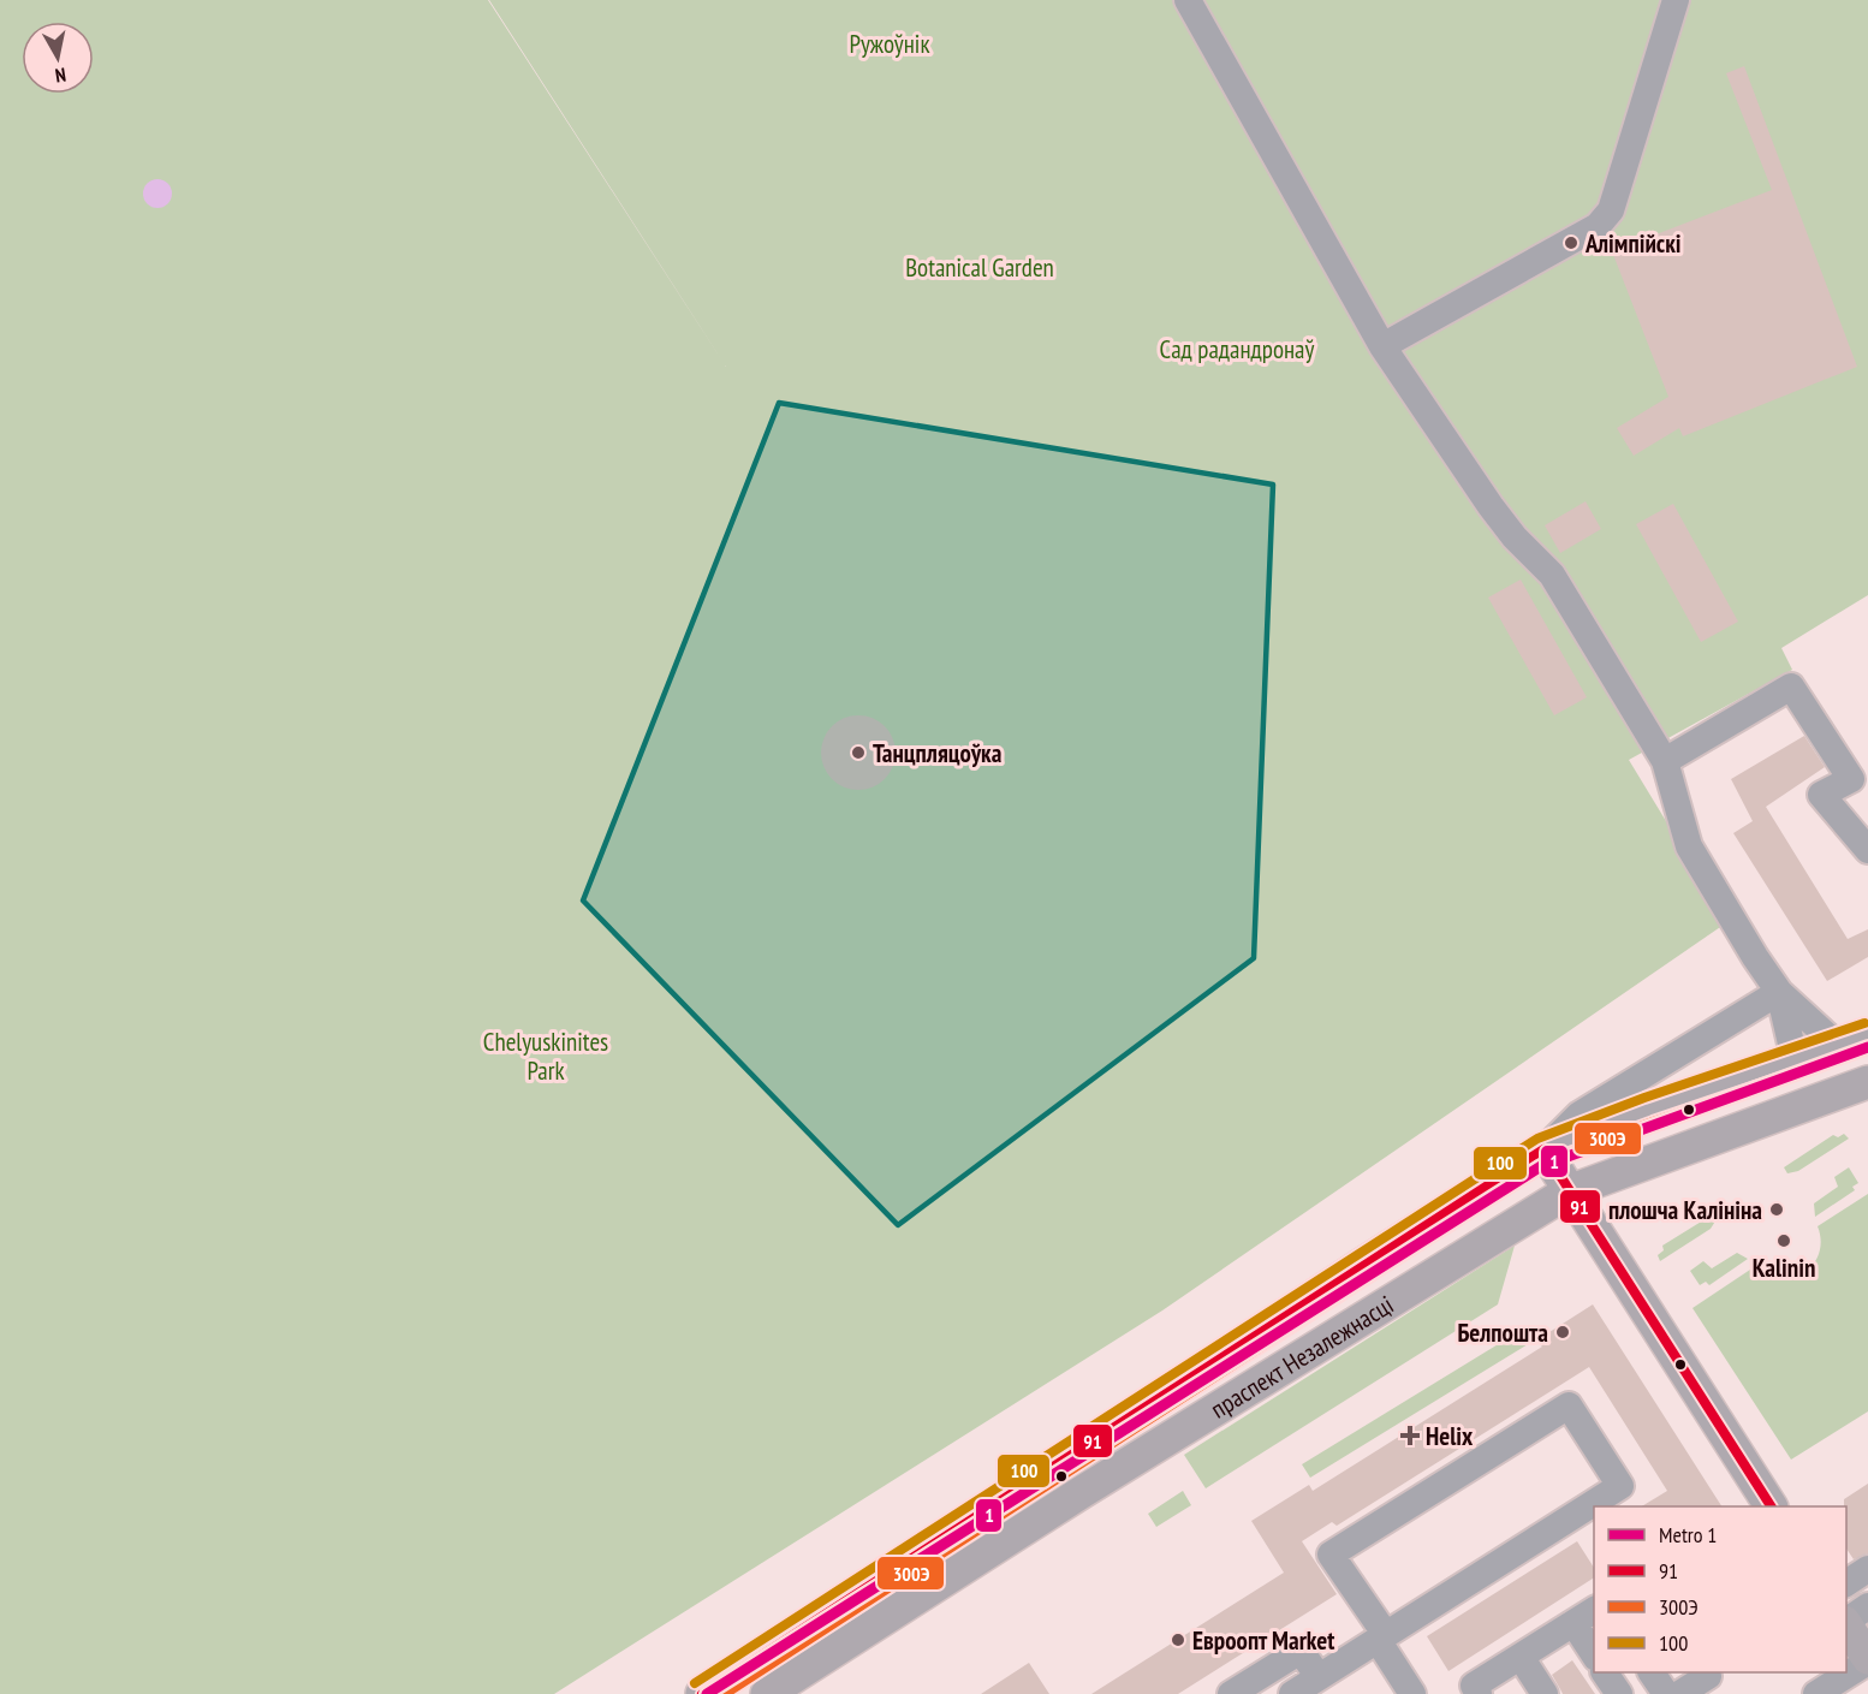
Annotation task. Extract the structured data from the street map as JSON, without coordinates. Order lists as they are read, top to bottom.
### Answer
{
  "streets": {
    "main road": ["праспект Незалежнасці"]
  },
  "parks": [
    "Ружоўнік",
    "Botanical Garden",
    "Сад радандронаў",
    "Chelyuskinites Park"
  ],
  "places": {
    "other": [
      "Алімпійскі",
      "Танцпляцоўка",
      "плошча Калініна",
      "Kalinin",
      "Белпошта",
      "Евроопт Market"
    ],
    "health": ["Helix"]
  },
  "lines": [
    "transit line 100",
    "metro line 1",
    "transit line 300Э",
    "transit line 91"
  ],
  "legend": [
    "Metro 1",
    "91",
    "300Э",
    "100"
  ],
  "north": "bottom"
}
